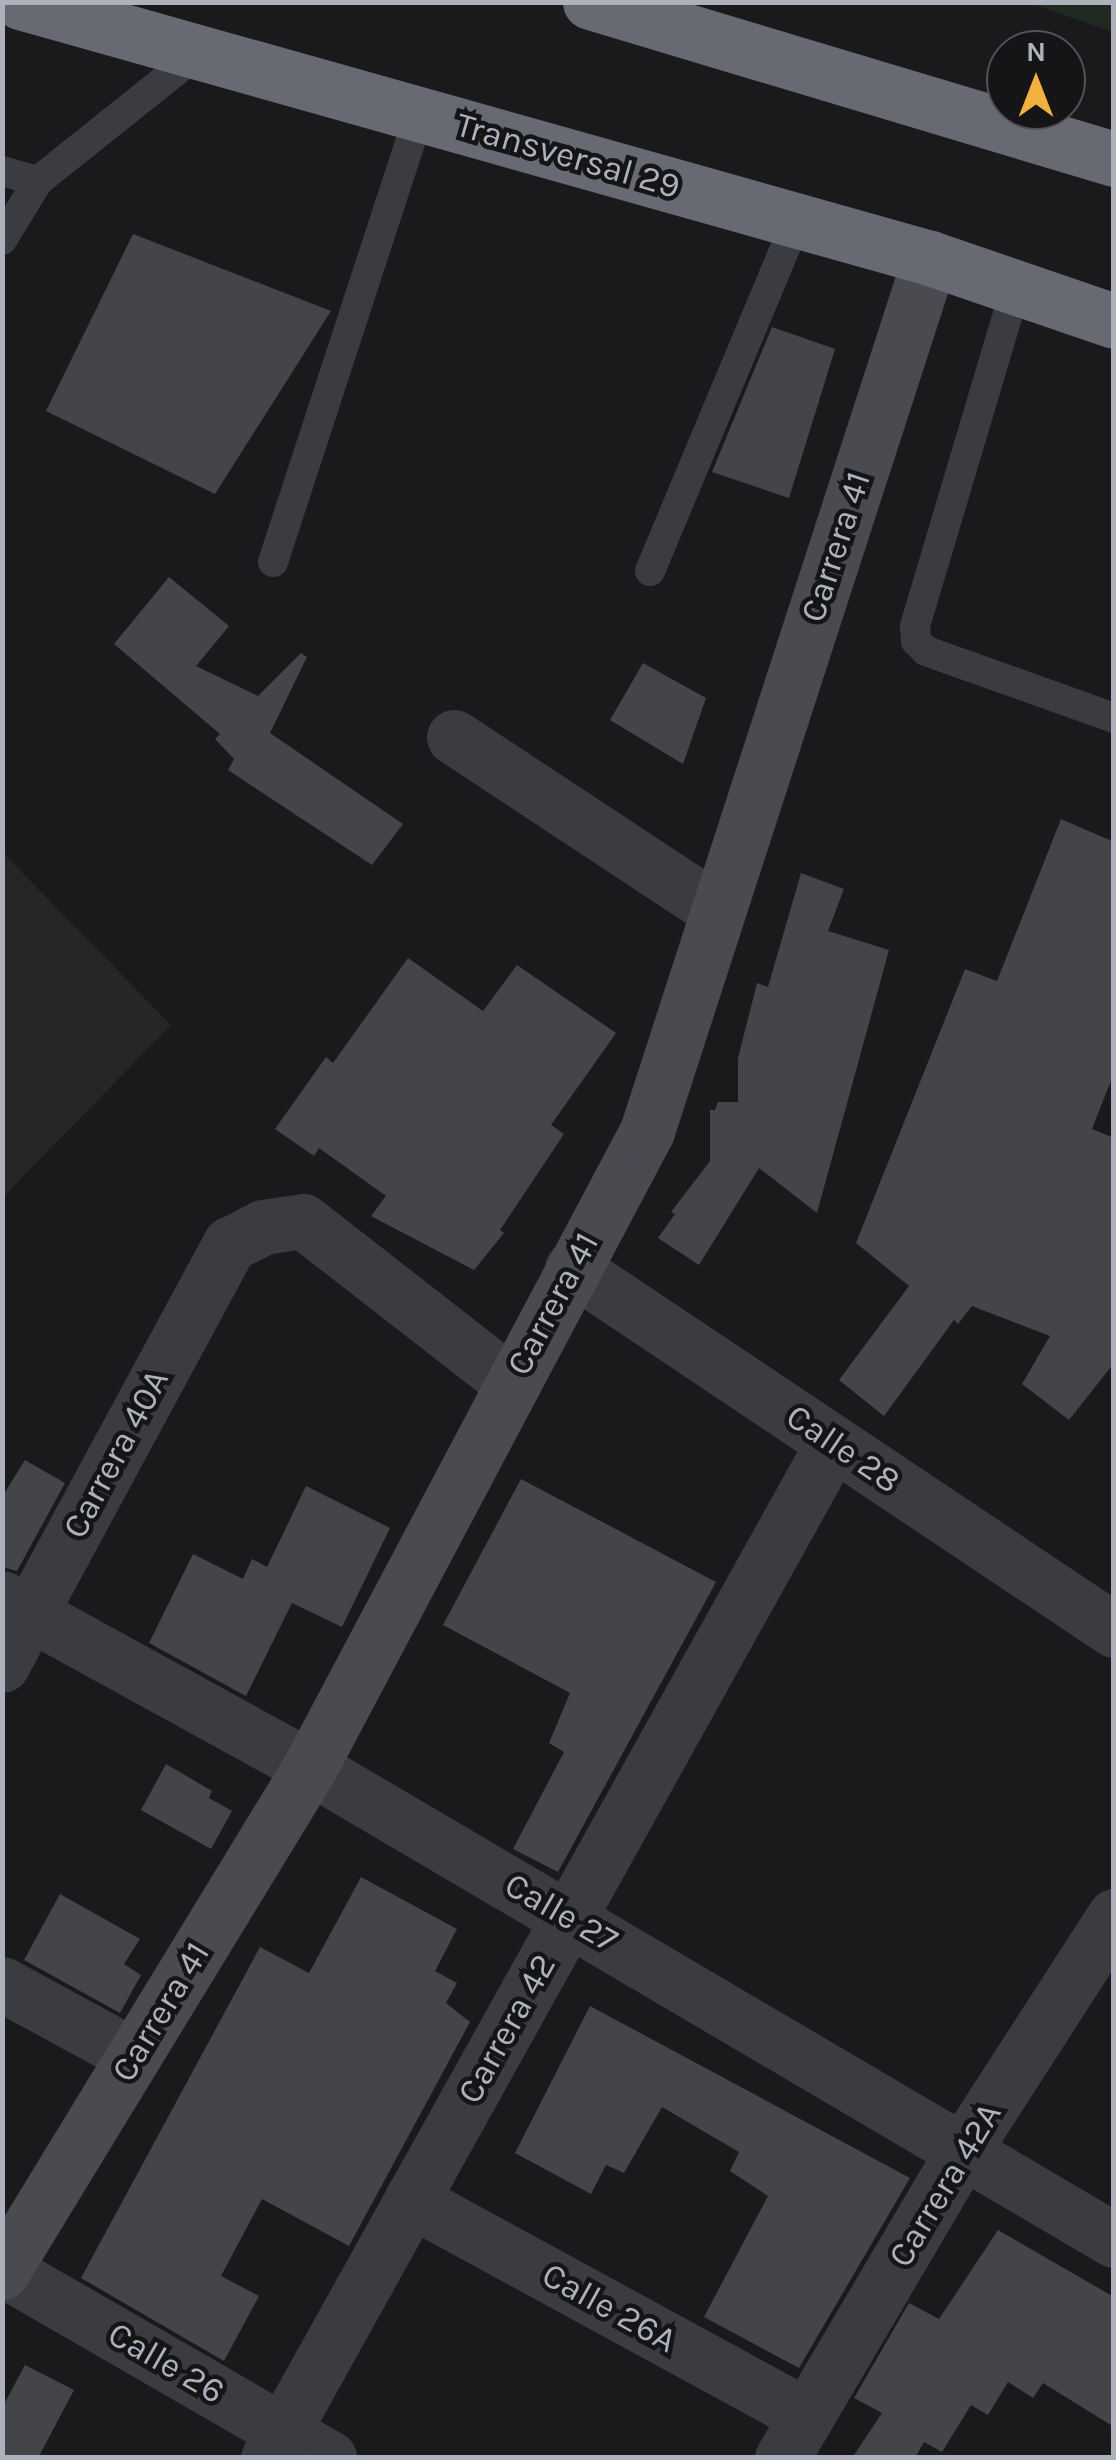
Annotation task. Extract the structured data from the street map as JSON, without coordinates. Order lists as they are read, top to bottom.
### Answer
{
  "streets": {
    "highway": ["Transversal 29"],
    "street": [
      "Carrera 41",
      "Calle 28",
      "Carrera 40A",
      "Calle 27",
      "Carrera 42",
      "Carrera 42A",
      "Calle 26A",
      "Calle 26"
    ]
  },
  "crossings": [
    ["Transversal 29", "Carrera 41"],
    ["Carrera 41", "Calle 28"],
    ["Carrera 41", "Carrera 40A"],
    ["Carrera 41", "Calle 27"],
    ["Carrera 41", "Calle 26"],
    ["Calle 28", "Carrera 42"],
    ["Carrera 40A", "Calle 27"],
    ["Calle 27", "Carrera 42"],
    ["Calle 27", "Carrera 42A"],
    ["Carrera 42", "Calle 26A"],
    ["Carrera 42", "Calle 26"],
    ["Carrera 42A", "Calle 26A"]
  ],
  "north": "top"
}
